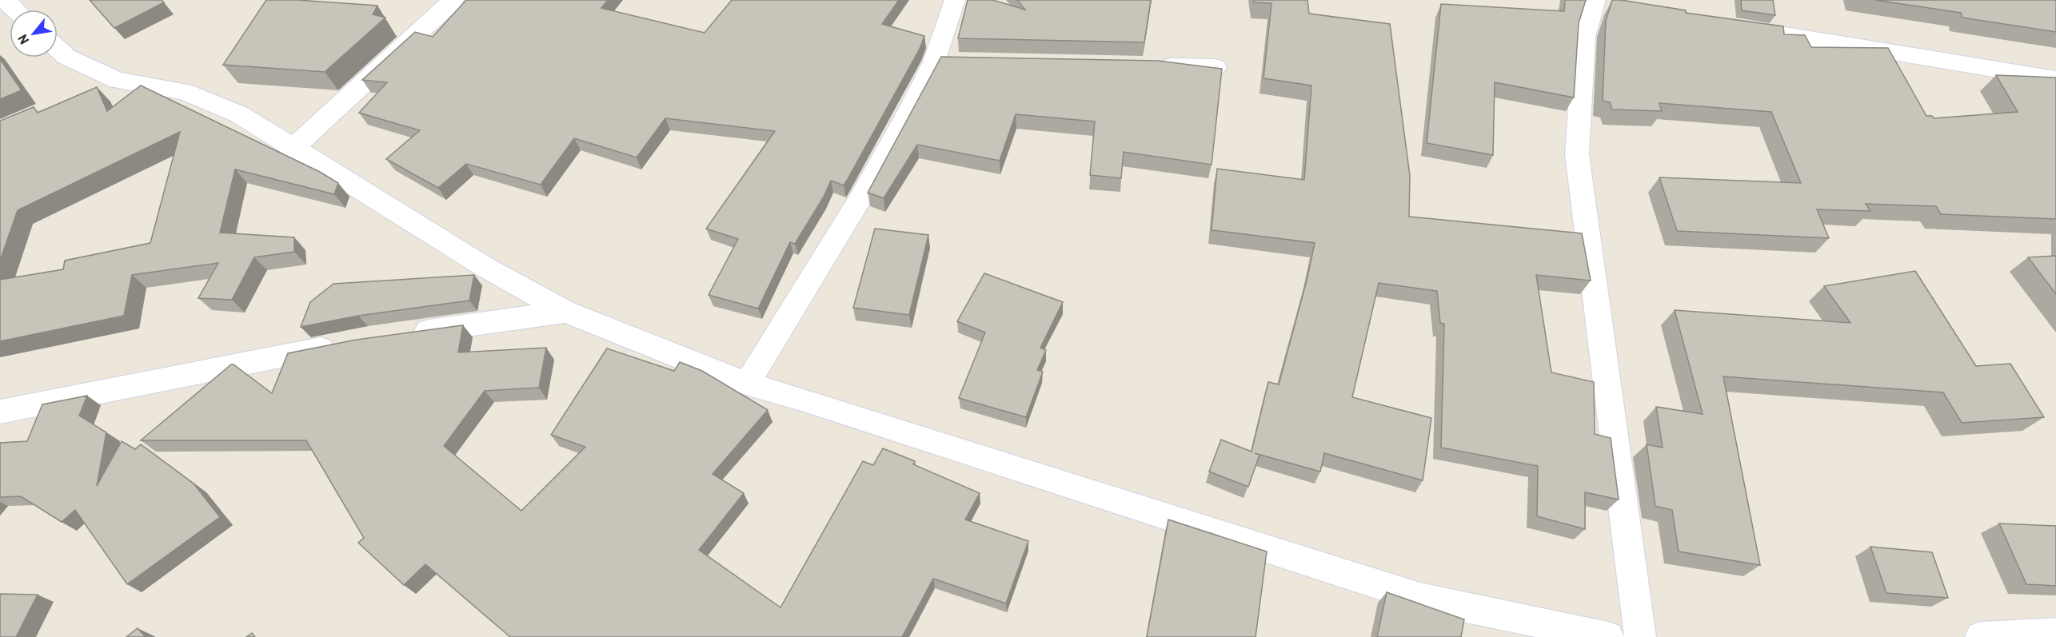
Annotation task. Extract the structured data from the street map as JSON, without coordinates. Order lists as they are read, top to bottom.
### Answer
{
  "north": "bottom left"
}
